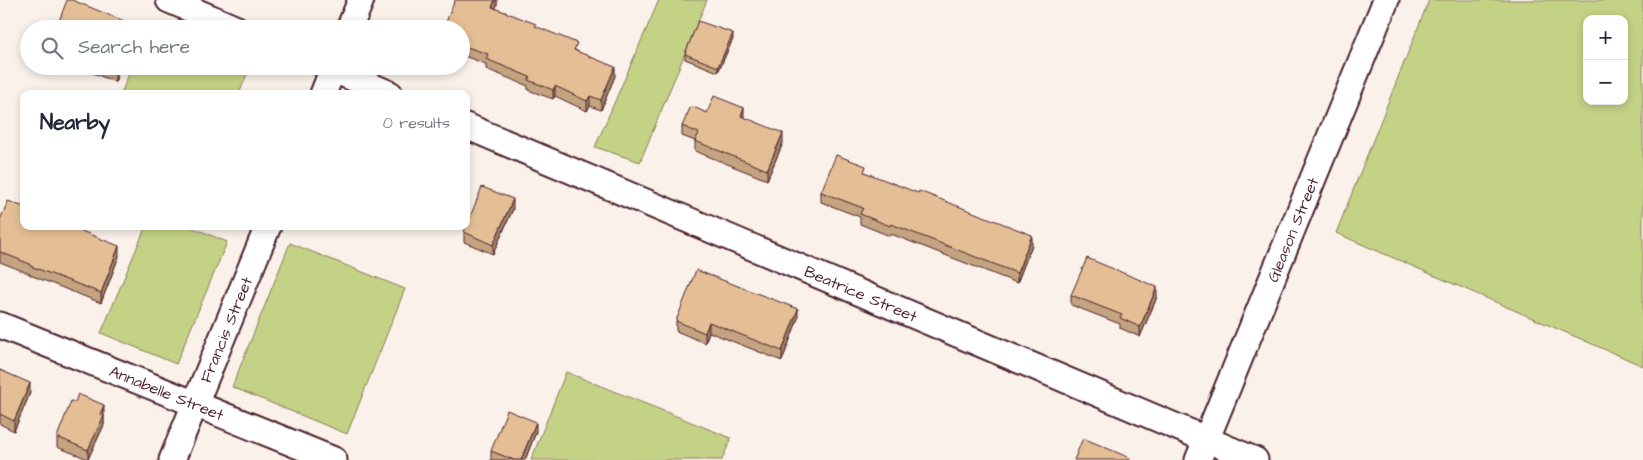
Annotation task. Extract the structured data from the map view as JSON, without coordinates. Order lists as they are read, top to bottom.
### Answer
{
  "streets": {
    "street": [
      "Gleason Street",
      "Beatrice Street",
      "Francis Street",
      "Annabelle Street"
    ]
  },
  "crossings": [
    ["Gleason Street", "Beatrice Street"],
    ["Francis Street", "Annabelle Street"]
  ],
  "page": {
    "map_buttons": ["+", "−"],
    "search": "Search here",
    "heading": ["Nearby", "0 results"]
  }
}
